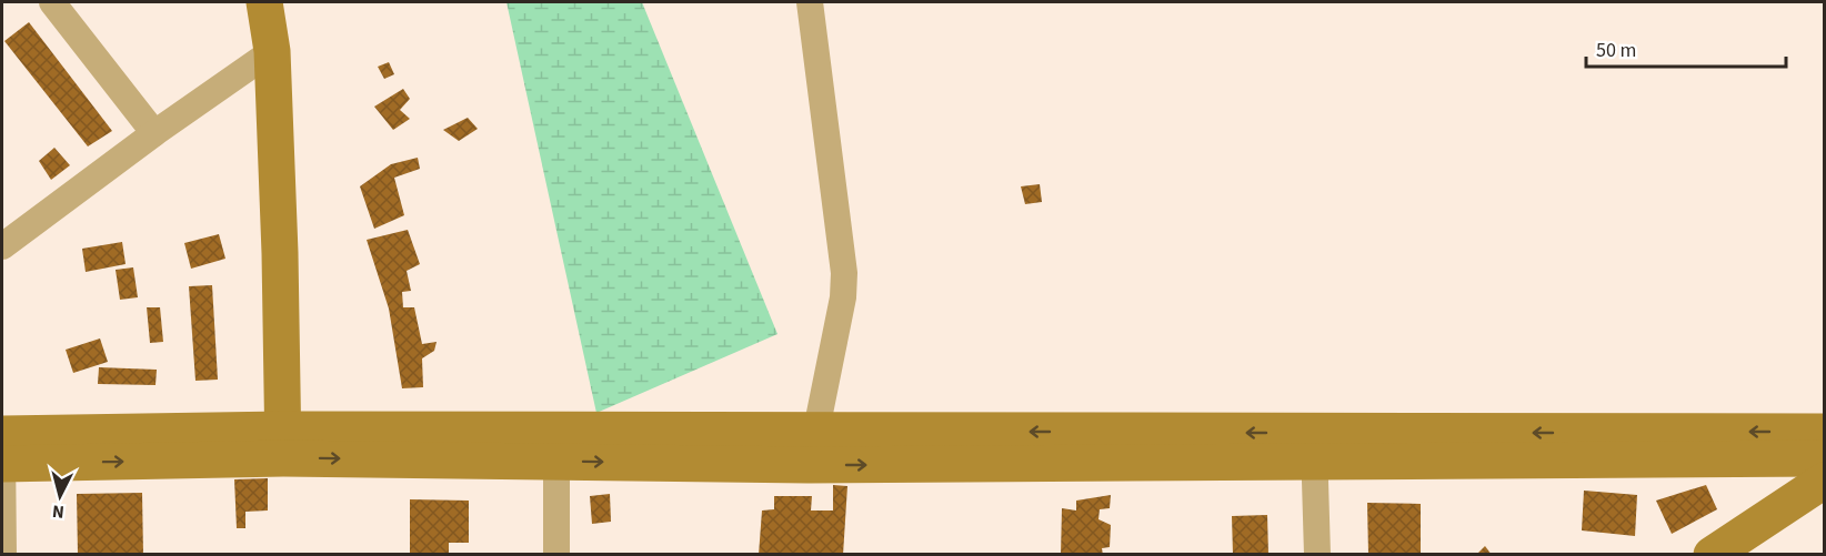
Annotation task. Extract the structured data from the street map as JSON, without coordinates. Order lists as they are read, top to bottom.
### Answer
{
  "scale_bar": "50 m",
  "north": "bottom"
}
